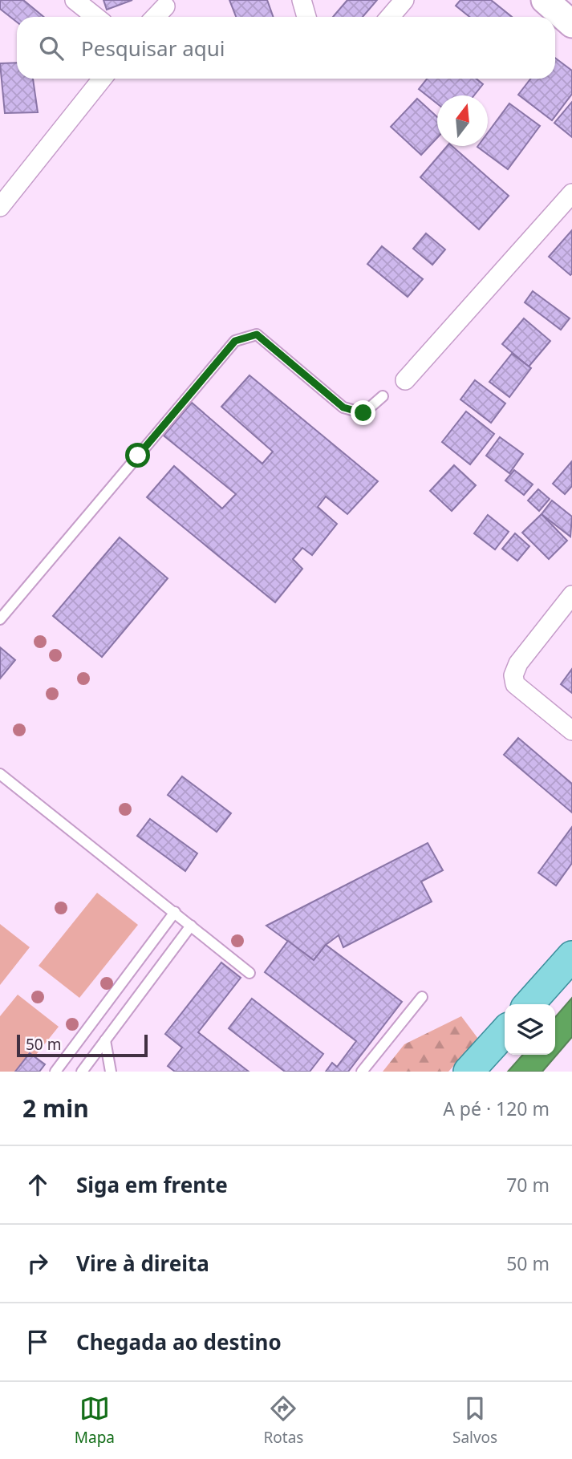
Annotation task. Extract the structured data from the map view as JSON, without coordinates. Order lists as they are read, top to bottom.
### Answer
{
  "scale_bar": "50 m",
  "north": "top",
  "page": {
    "search": "Pesquisar aqui",
    "scale": "50 m",
    "heading": ["2 min", "A pé · 120 m"],
    "list": [
      ["Siga em frente", "70 m"],
      ["Vire à direita", "50 m"],
      "Chegada ao destino"
    ],
    "nav": ["Mapa", "Rotas", "Salvos"]
  }
}
